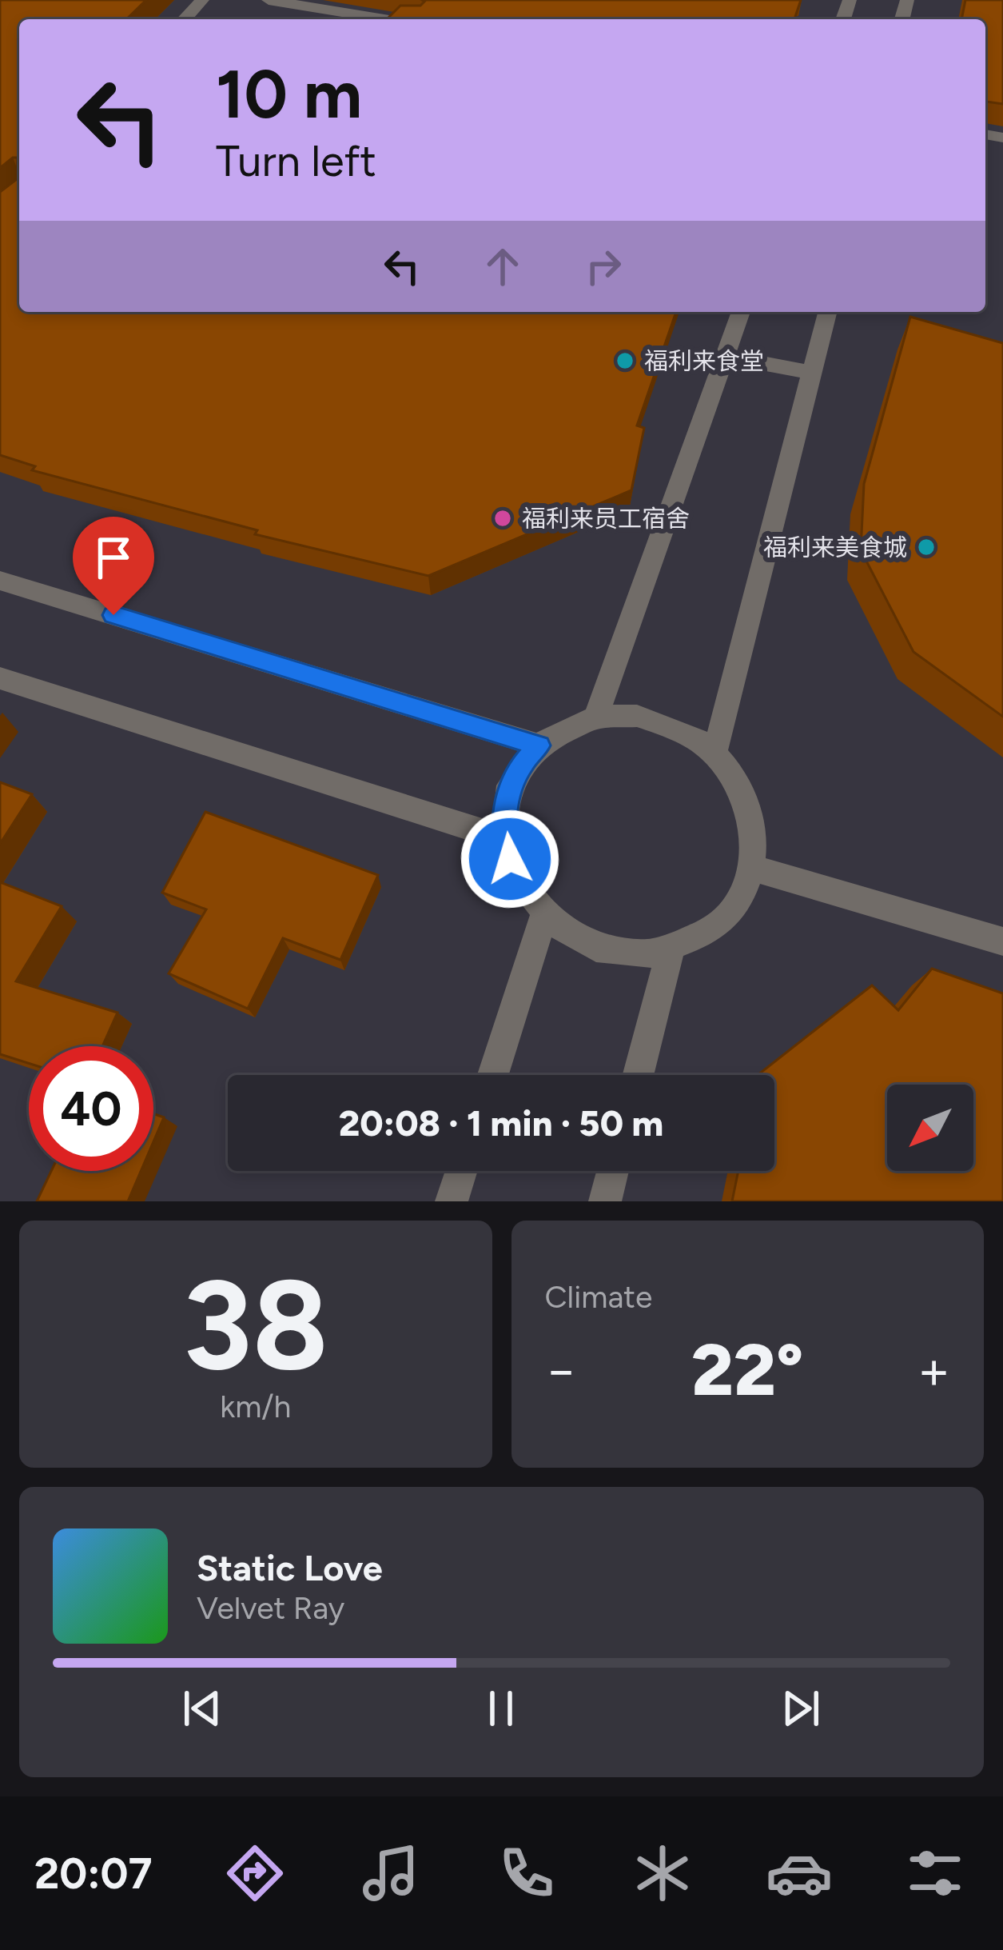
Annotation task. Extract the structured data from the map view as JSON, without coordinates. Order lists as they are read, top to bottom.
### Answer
{
  "places": ["福利来食堂", "福利来员工宿舍", "福利来美食城"],
  "north": "bottom left",
  "page": {
    "turn": ["10 m", "Turn left"],
    "limit": "40",
    "trip": "20:08 · 1 min · 50 m",
    "tile": [
      ["38", "km/h"],
      "Climate"
    ],
    "heat": ["−", "22°", "+"],
    "song": ["Static Love", "Velvet Ray"],
    "tabs": "20:07"
  }
}
